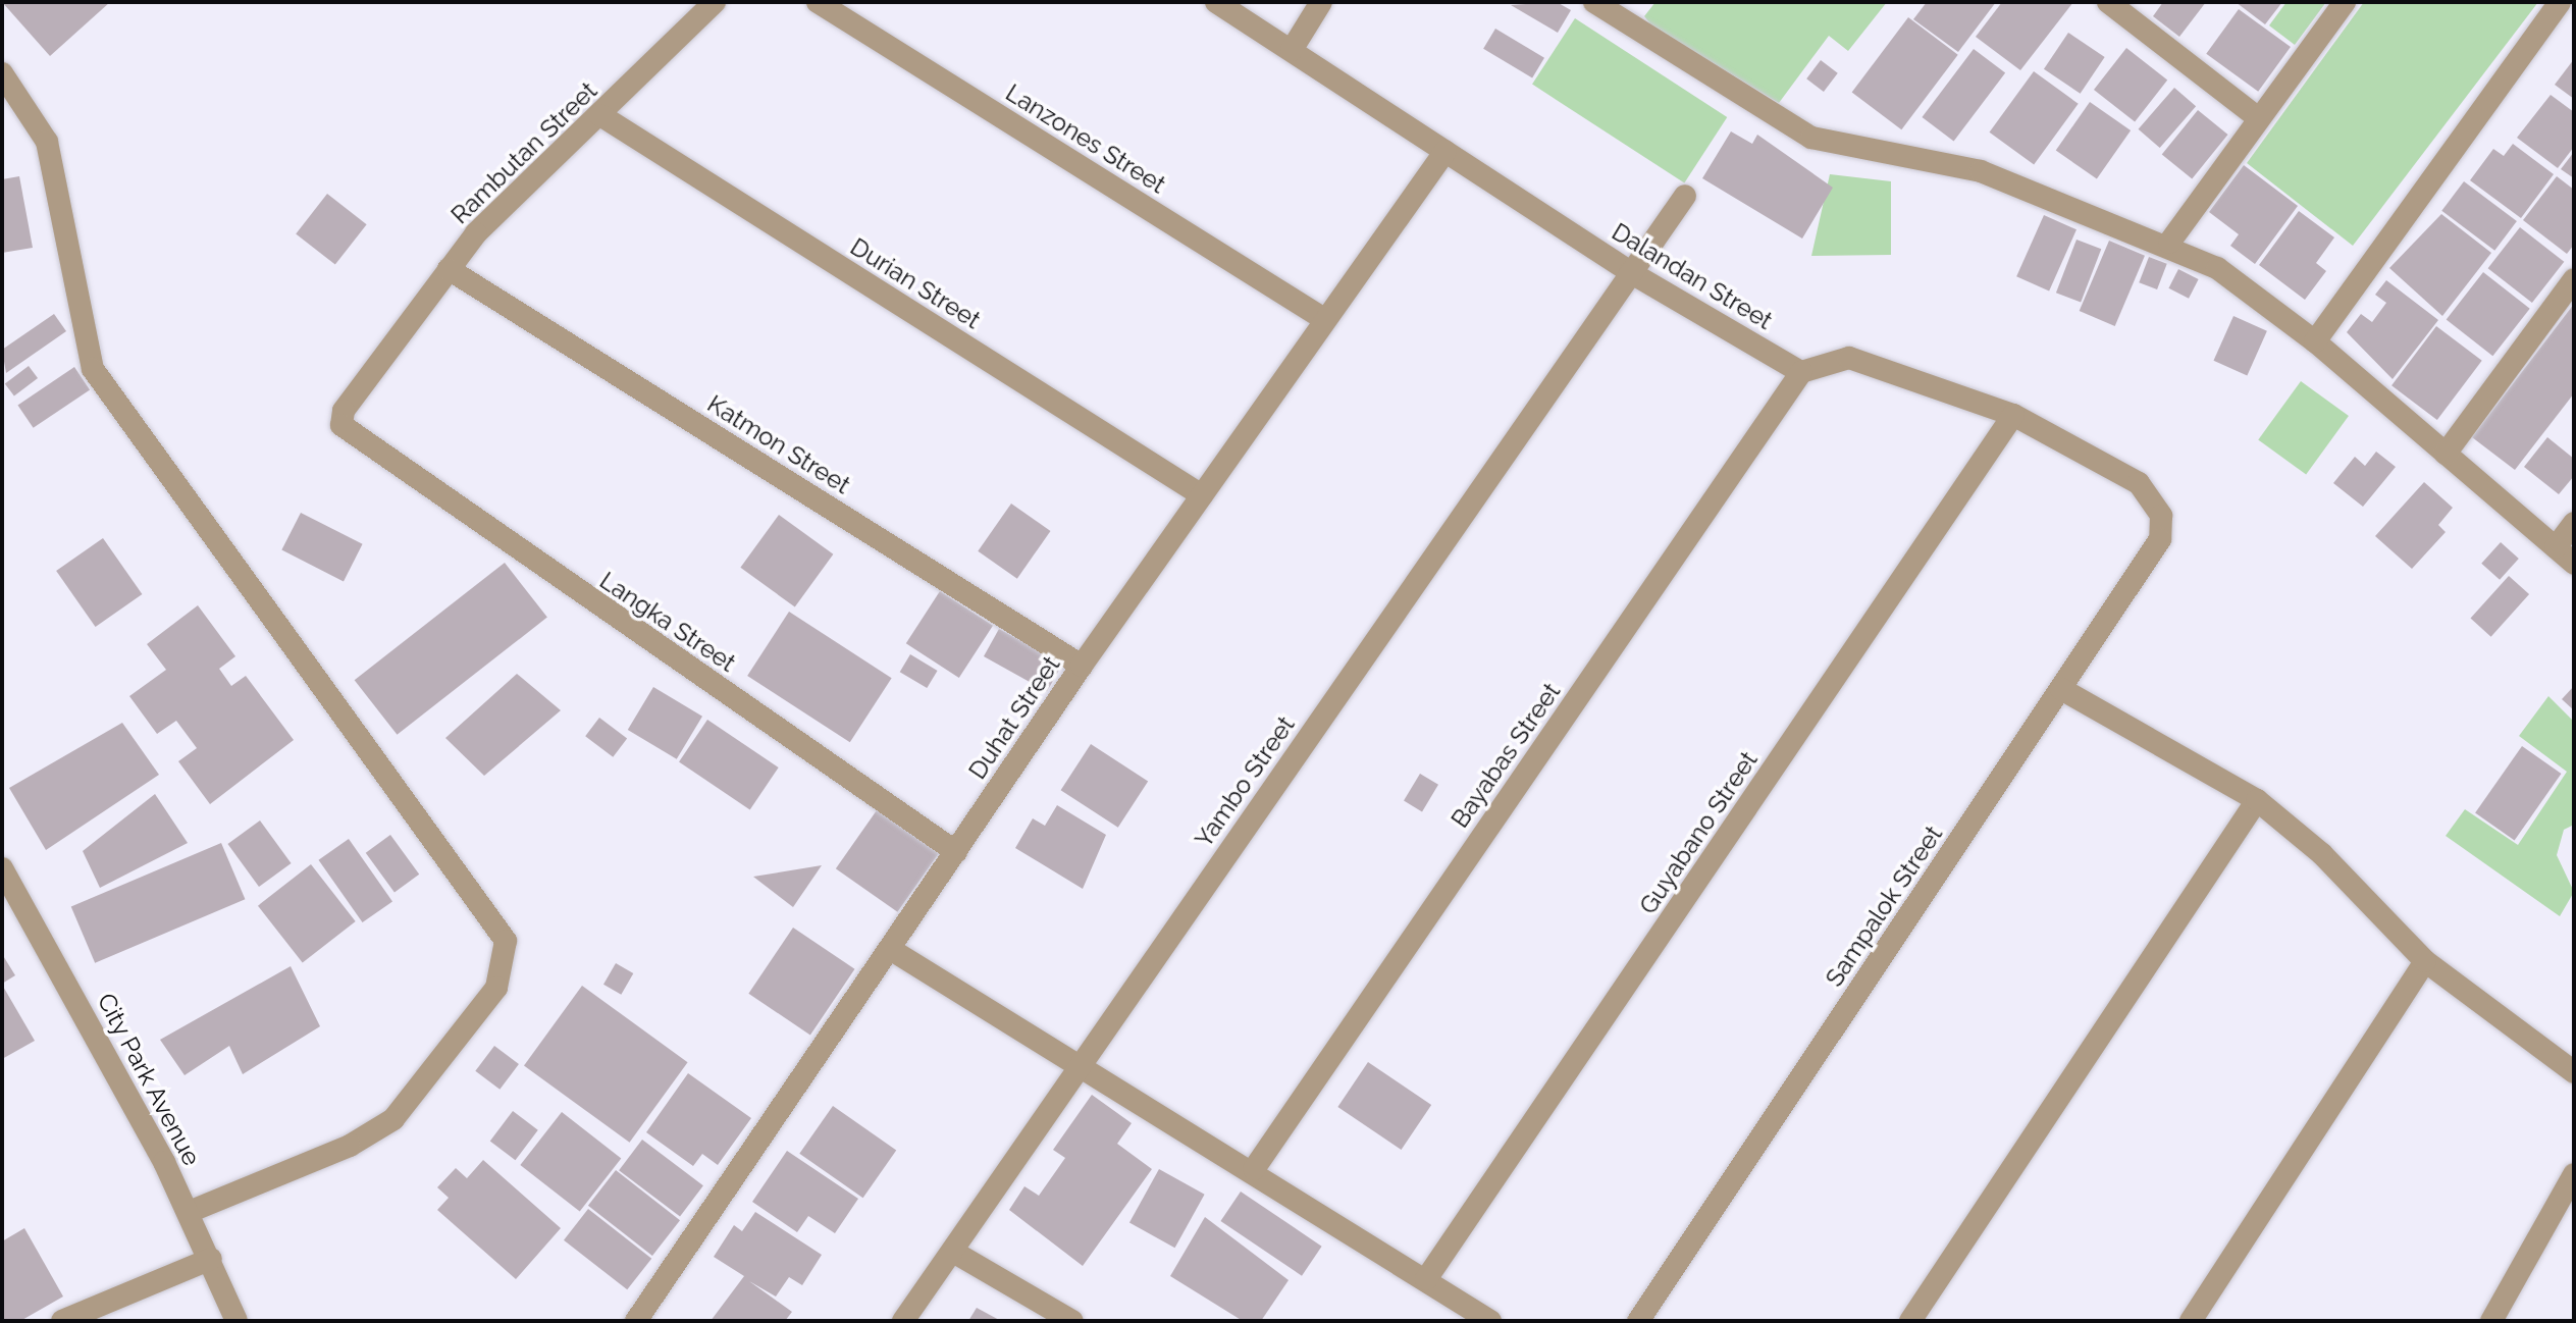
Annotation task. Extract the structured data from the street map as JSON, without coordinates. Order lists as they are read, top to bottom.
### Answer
{
  "streets": {
    "street": [
      "Lanzones Street",
      "Rambutan Street",
      "Dalandan Street",
      "Durian Street",
      "Katmon Street",
      "Langka Street",
      "Duhat Street",
      "Bayabas Street",
      "Yambo Street",
      "Guyabano Street",
      "Sampalok Street",
      "City Park Avenue"
    ]
  },
  "crossings": [
    ["Lanzones Street", "Duhat Street"],
    ["Rambutan Street", "Durian Street"],
    ["Rambutan Street", "Katmon Street"],
    ["Rambutan Street", "Langka Street"],
    ["Dalandan Street", "Duhat Street"],
    ["Dalandan Street", "Bayabas Street"],
    ["Dalandan Street", "Yambo Street"],
    ["Durian Street", "Duhat Street"],
    ["Katmon Street", "Duhat Street"],
    ["Langka Street", "Duhat Street"],
    ["Guyabano Street", "Sampalok Street"]
  ]
}
